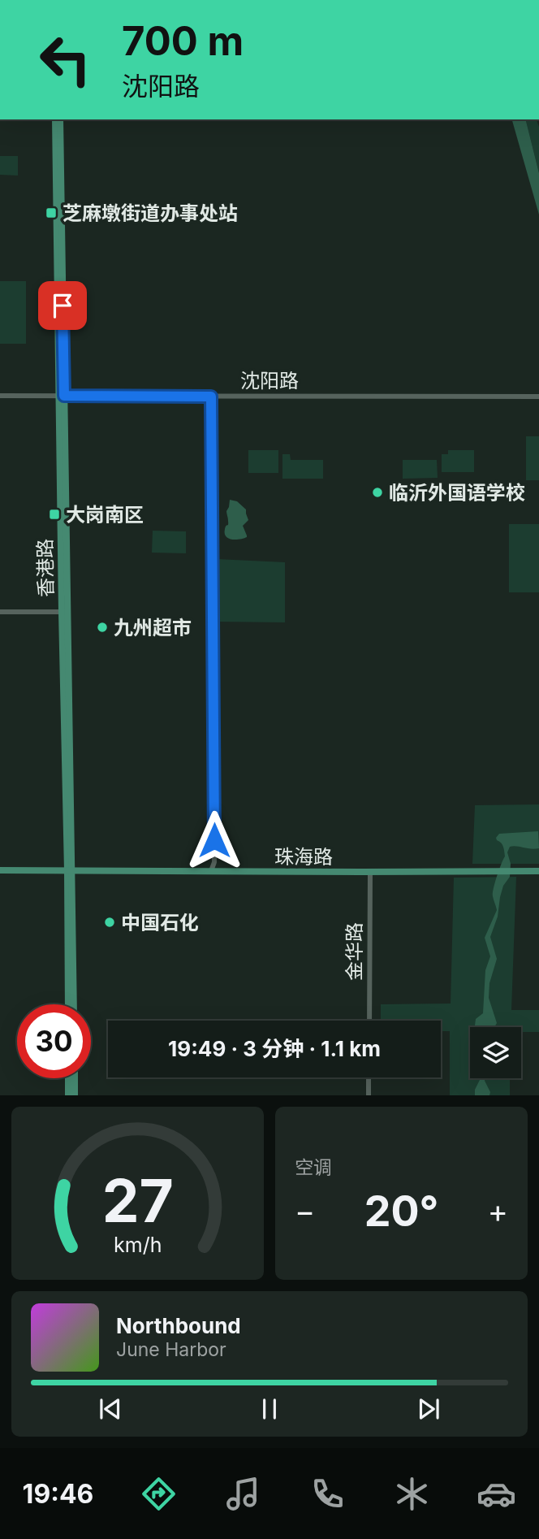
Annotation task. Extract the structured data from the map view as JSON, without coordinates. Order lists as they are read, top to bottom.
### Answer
{
  "streets": {
    "main road": ["香港路", "珠海路"],
    "street": ["沈阳路", "金华路"]
  },
  "crossings": [
    ["沈阳路", "香港路"],
    ["香港路", "珠海路"],
    ["珠海路", "金华路"]
  ],
  "places": {
    "transit": ["芝麻墩街道办事处站", "大岗南区"],
    "other": ["临沂外国语学校", "九州超市", "中国石化"]
  },
  "page": {
    "turn": ["700 m", "沈阳路"],
    "limit": "30",
    "trip": "19:49 · 3 分钟 · 1.1 km",
    "tile": "空调",
    "heat": ["−", "20°", "+"],
    "song": ["Northbound", "June Harbor"],
    "tabs": "19:46",
    "gauge": ["27", "km/h"]
  }
}
